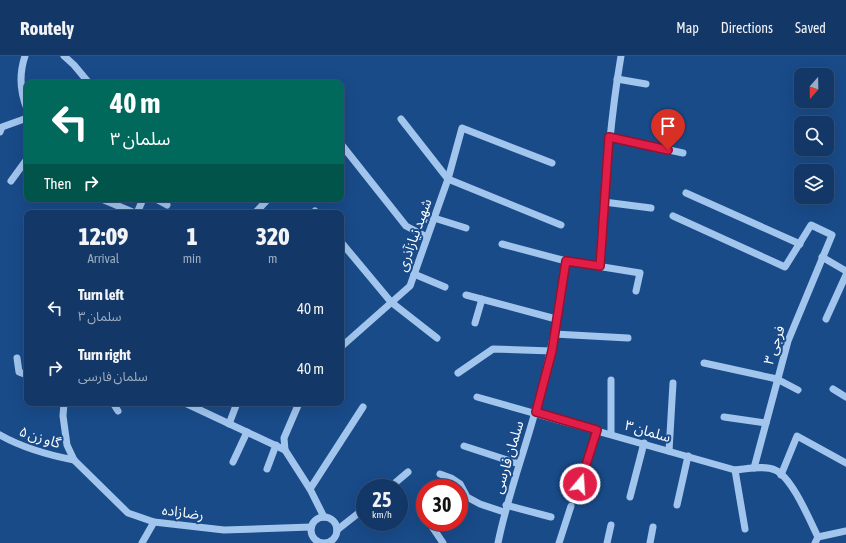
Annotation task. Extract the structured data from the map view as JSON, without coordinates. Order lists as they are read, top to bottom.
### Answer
{
  "streets": {
    "street": [
      "شهید نیازآذری",
      "فرجی ۳",
      "سلمان ۳",
      "گاو زن ۵",
      "سلمان فارسی",
      "رضازاده"
    ]
  },
  "crossings": [
    ["فرجی ۳", "سلمان ۳"],
    ["سلمان ۳", "سلمان فارسی"],
    ["گاو زن ۵", "رضازاده"]
  ],
  "north": "bottom",
  "page": {
    "header": "Routely",
    "nav": ["Map", "Directions", "Saved"],
    "turn": ["40 m", "سلمان ۳"],
    "then": "Then",
    "eta": [
      "12:09",
      "Arrival",
      "1",
      "min",
      "320",
      "m"
    ],
    "list": [
      {
        "name": "Turn left",
        "note": "سلمان ۳",
        "value": "40 m"
      },
      {
        "name": "Turn right",
        "note": "سلمان فارسی",
        "value": "40 m"
      }
    ],
    "speed": "25 km/h",
    "limit": "30"
  }
}
